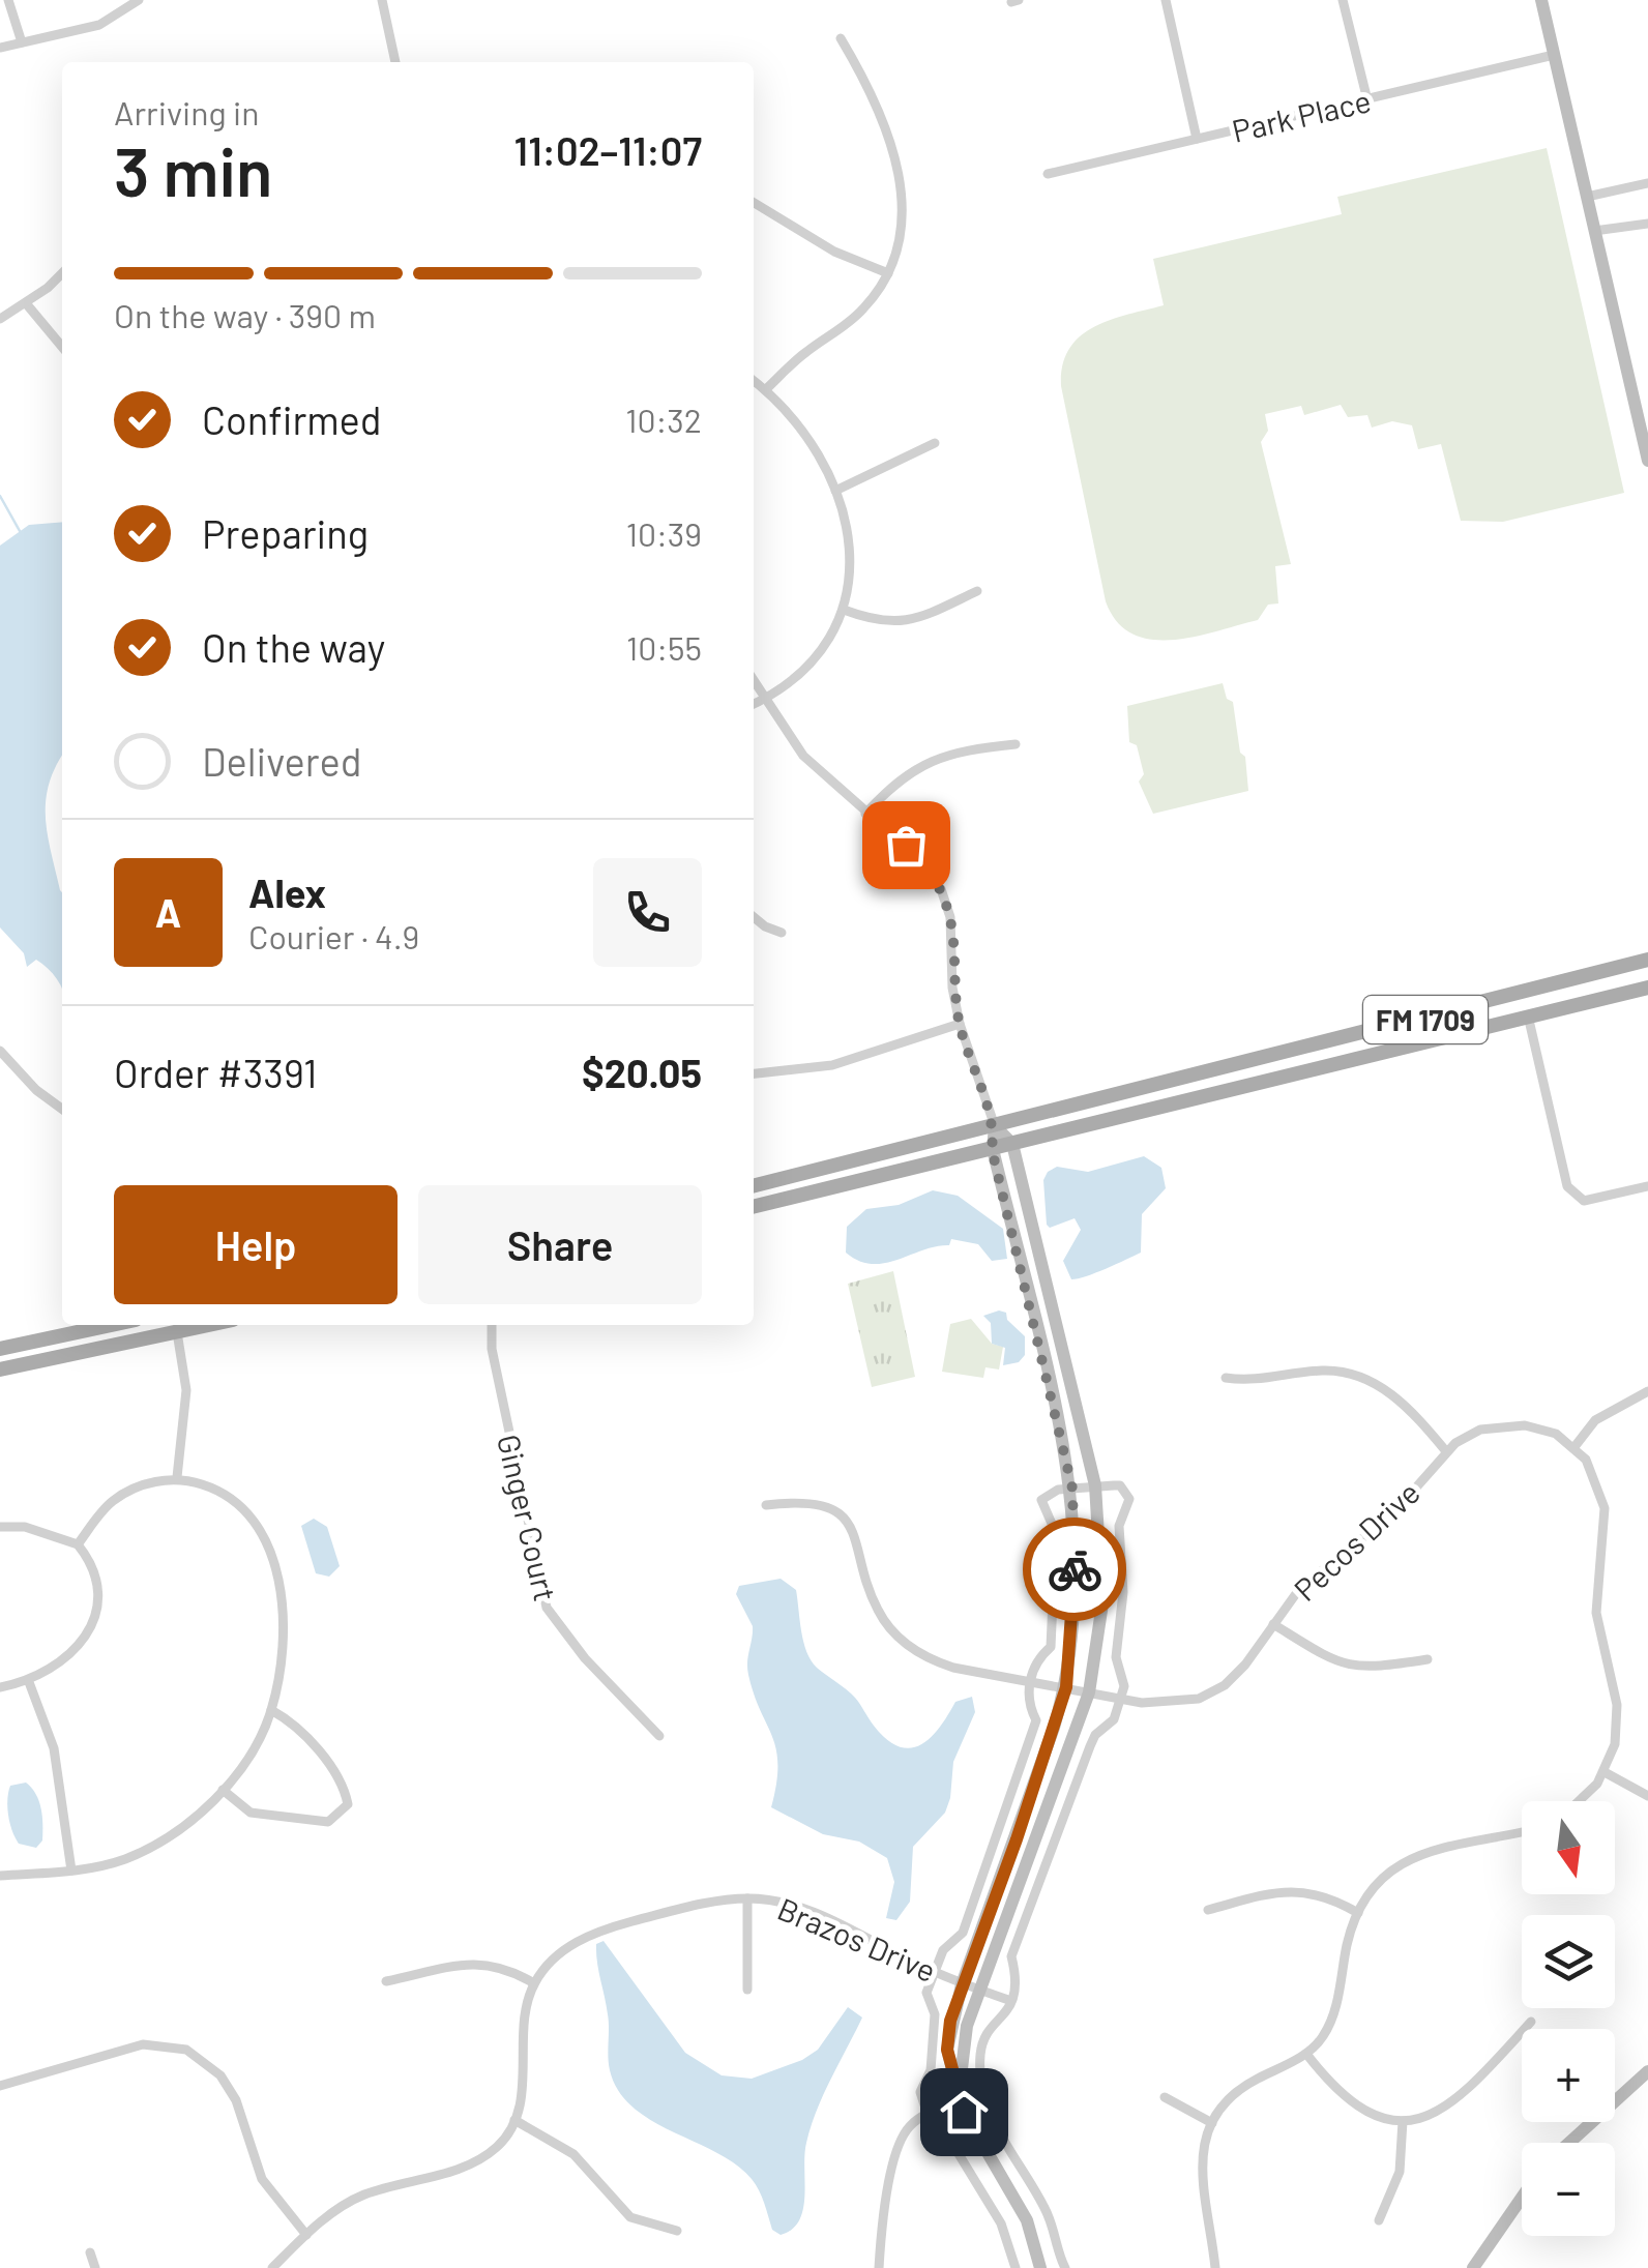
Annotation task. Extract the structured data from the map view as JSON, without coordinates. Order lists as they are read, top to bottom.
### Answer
{
  "streets": {
    "main road": ["FM 1709"],
    "street": [
      "Park Place",
      "Ginger Court",
      "Pecos Drive",
      "Brazos Drive"
    ]
  },
  "north": "bottom",
  "page": {
    "heading": ["3 min", "Arriving in", "11:02–11:07"],
    "panel": [
      "Alex",
      "Courier · 4.9",
      "Order #3391",
      "$20.05"
    ],
    "bar": "On the way · 390 m",
    "list": [
      ["Confirmed", "10:32"],
      ["Preparing", "10:39"],
      ["On the way", "10:55"],
      "Delivered"
    ],
    "round": "A",
    "buttons": ["Help", "Share"],
    "map_buttons": ["+", "−"]
  }
}
